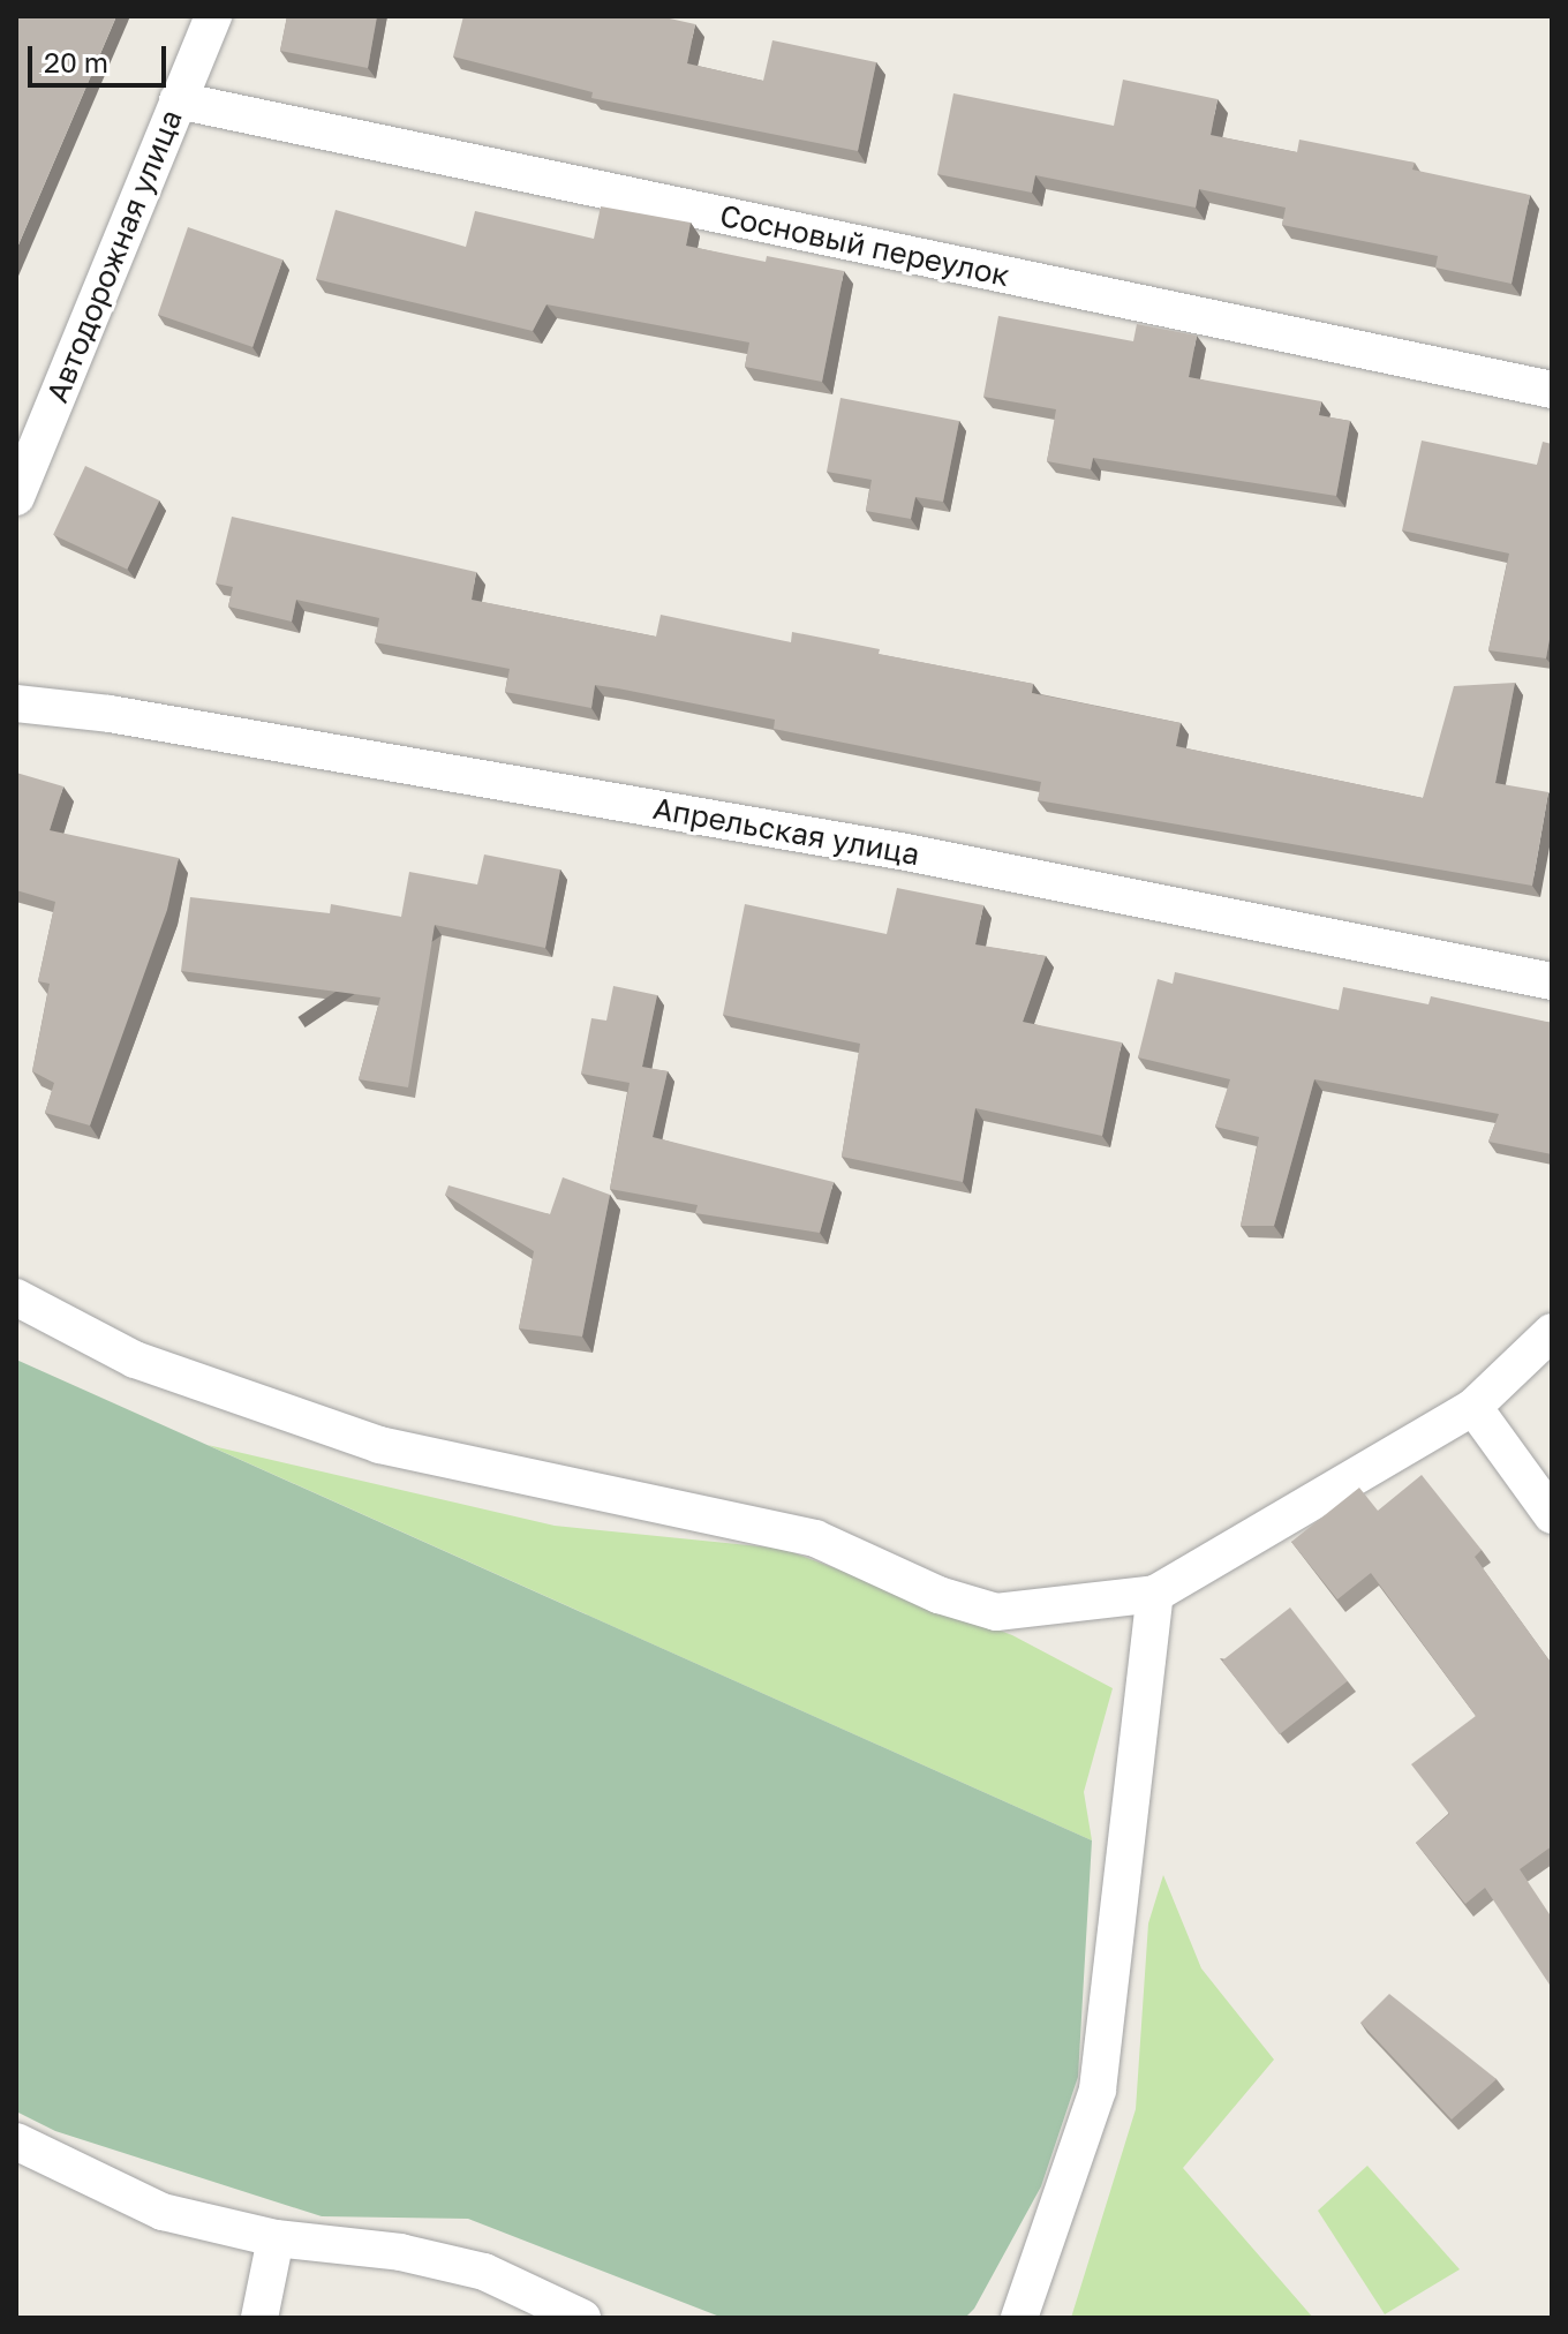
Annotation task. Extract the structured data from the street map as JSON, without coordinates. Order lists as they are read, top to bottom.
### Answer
{
  "streets": {
    "street": ["Сосновый переулок", "Автодорожная улица", "Апрельская улица"]
  },
  "crossings": [
    ["Сосновый переулок", "Автодорожная улица"]
  ],
  "scale_bar": "20 m"
}
